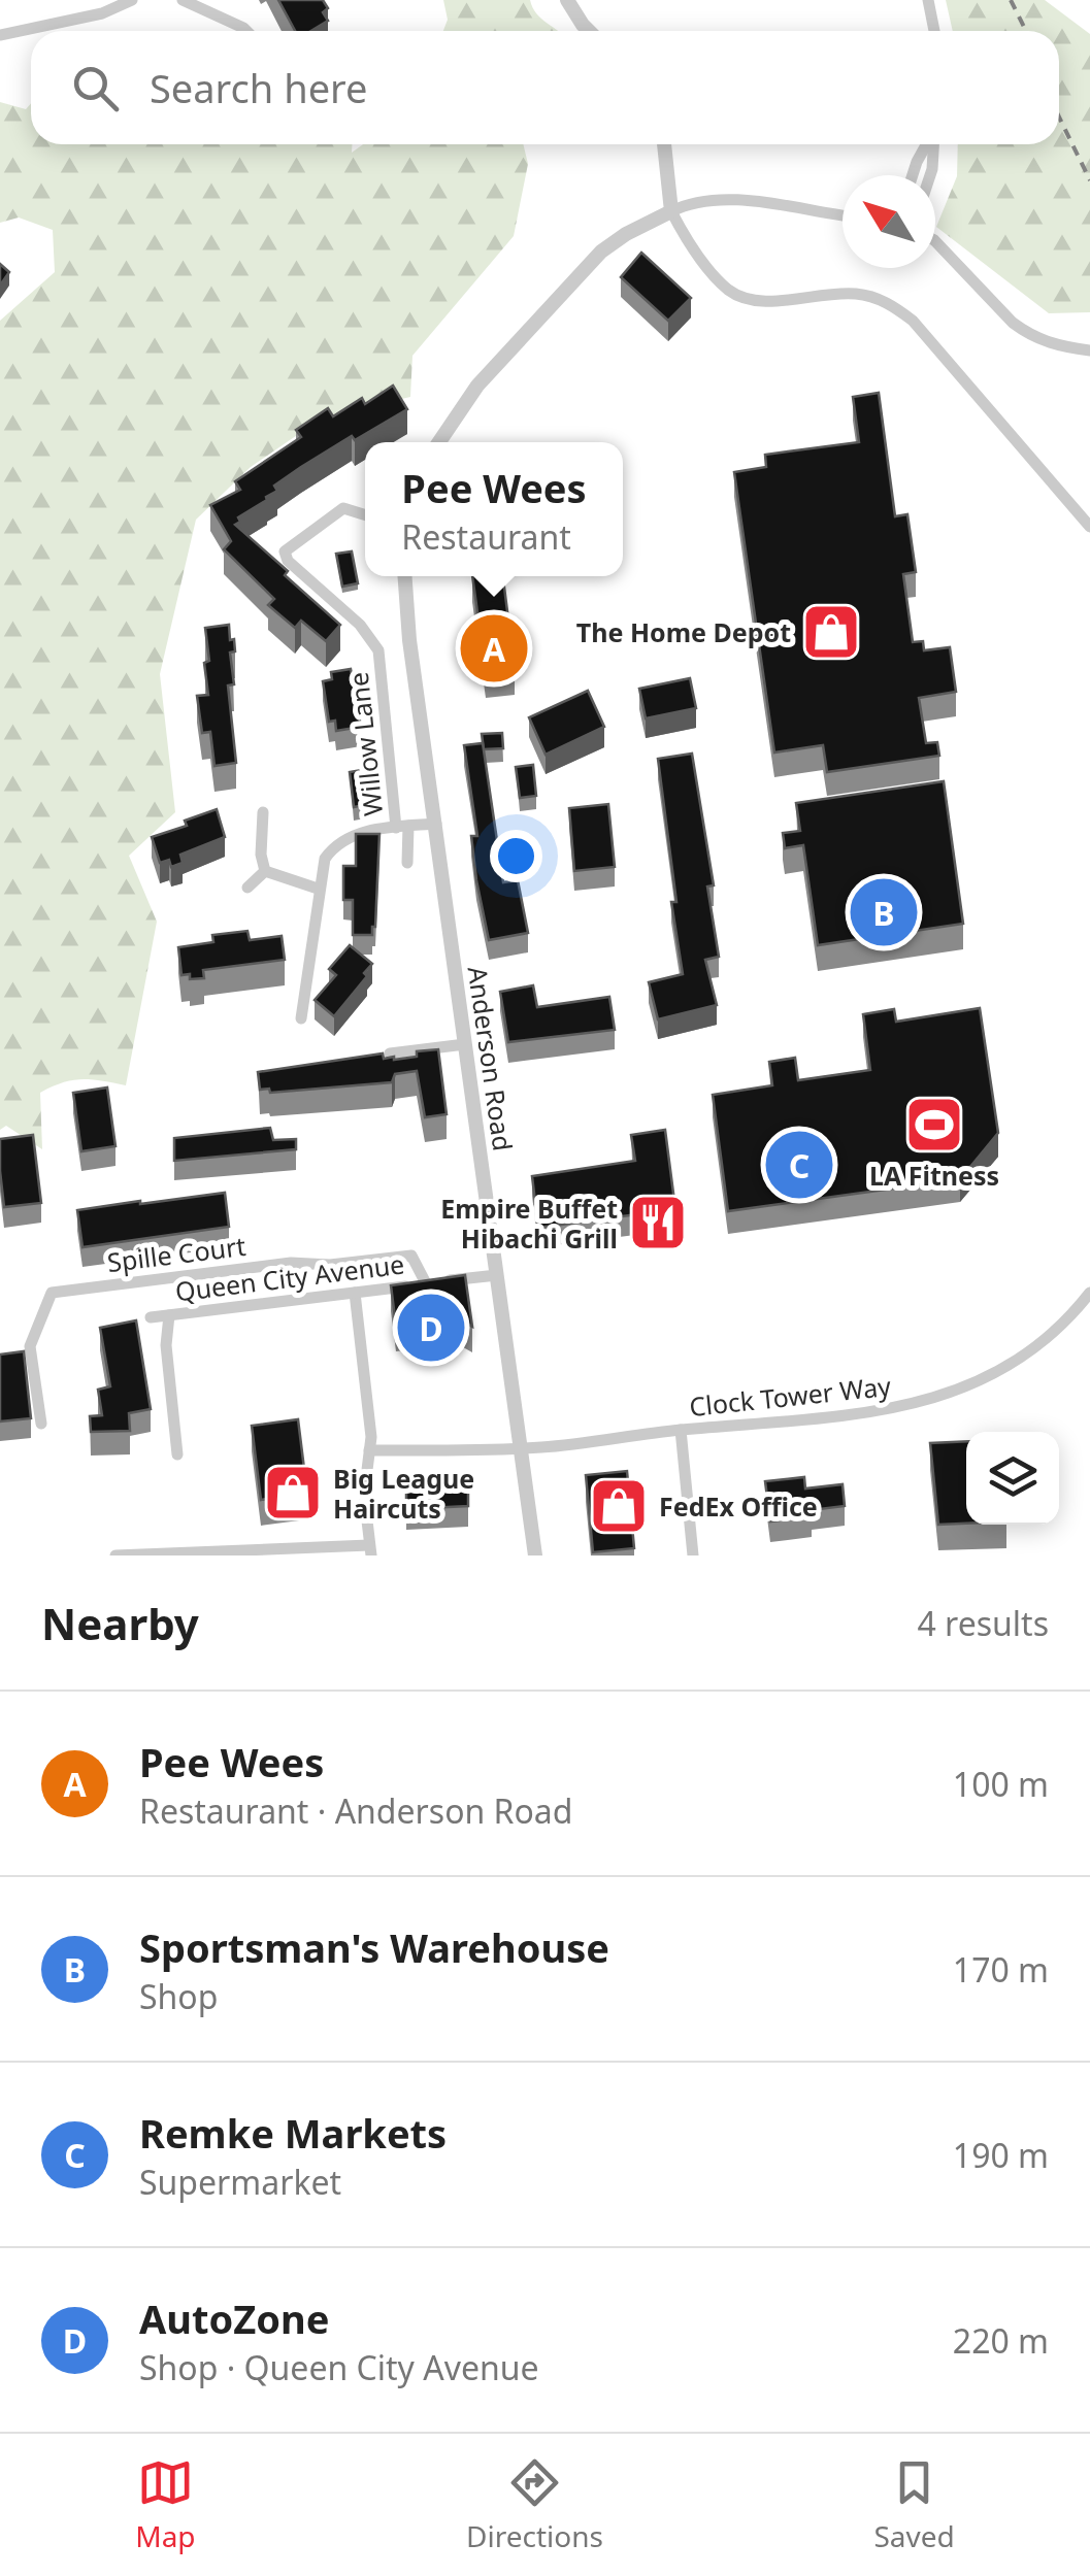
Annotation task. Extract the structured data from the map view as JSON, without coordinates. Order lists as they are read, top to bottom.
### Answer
{
  "streets": {
    "street": [
      "Willow Lane",
      "Anderson Road",
      "Spille Court",
      "Queen City Avenue",
      "Clock Tower Way"
    ]
  },
  "crossings": [
    ["Anderson Road", "Queen City Avenue"],
    ["Anderson Road", "Clock Tower Way"],
    ["Spille Court", "Queen City Avenue"]
  ],
  "places": {
    "shop": ["The Home Depot", "Big League Haircuts", "FedEx Office"],
    "sports": ["LA Fitness"],
    "restaurant": ["Empire Buffet Hibachi Grill"]
  },
  "north": "top left",
  "page": {
    "search": "Search here",
    "popup": ["Pee Wees", "Restaurant"],
    "pins": [
      "A",
      "B",
      "C",
      "D"
    ],
    "heading": ["Nearby", "4 results"],
    "list": [
      {
        "mark": "A",
        "name": "Pee Wees",
        "note": "Restaurant · Anderson Road",
        "value": "100 m"
      },
      {
        "mark": "B",
        "name": "Sportsman's Warehouse",
        "note": "Shop",
        "value": "170 m"
      },
      {
        "mark": "C",
        "name": "Remke Markets",
        "note": "Supermarket",
        "value": "190 m"
      },
      {
        "mark": "D",
        "name": "AutoZone",
        "note": "Shop · Queen City Avenue",
        "value": "220 m"
      }
    ],
    "nav": ["Map", "Directions", "Saved"]
  }
}
